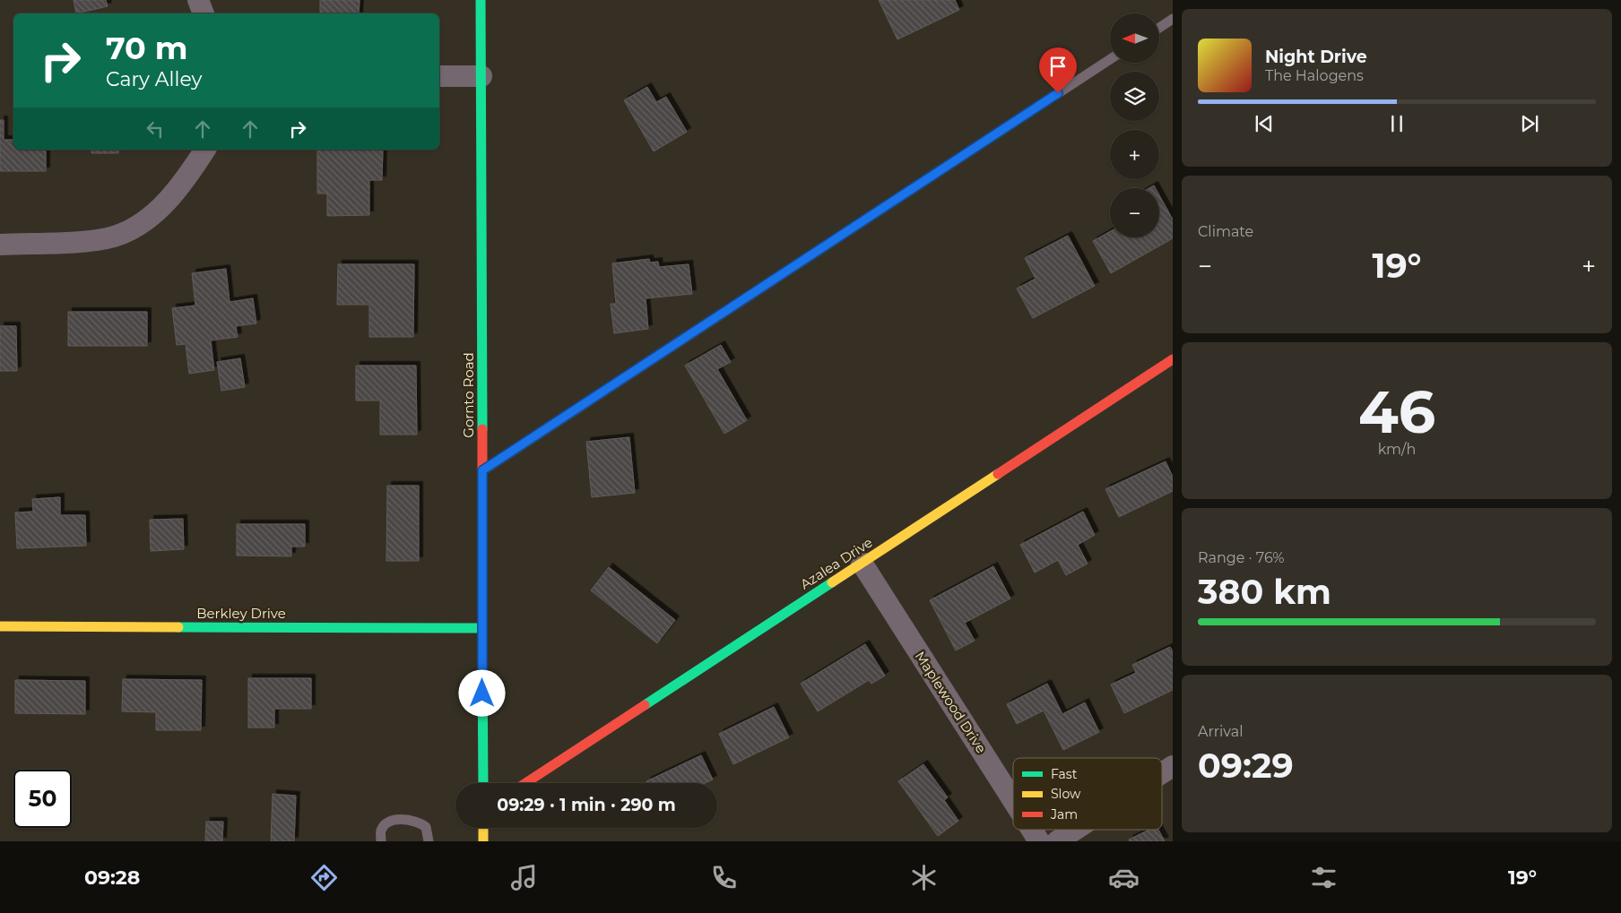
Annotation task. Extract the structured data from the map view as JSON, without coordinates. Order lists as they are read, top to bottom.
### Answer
{
  "streets": {
    "street": [
      "Gornto Road",
      "Azalea Drive",
      "Berkley Drive",
      "Maplewood Drive"
    ]
  },
  "crossings": [
    ["Gornto Road", "Berkley Drive"],
    ["Azalea Drive", "Maplewood Drive"]
  ],
  "legend": ["Fast", "Slow", "Jam"],
  "north": "left",
  "page": {
    "map_buttons": ["+", "−"],
    "turn": ["70 m", "Cary Alley"],
    "song": ["Night Drive", "The Halogens"],
    "tile": [
      "Climate",
      ["46", "km/h"],
      ["Range · 76%", "380 km"],
      ["Arrival", "09:29"]
    ],
    "heat": ["−", "19°", "+"],
    "limit": "50",
    "trip": "09:29 · 1 min · 290 m",
    "tabs": ["09:28", "19°"]
  }
}
